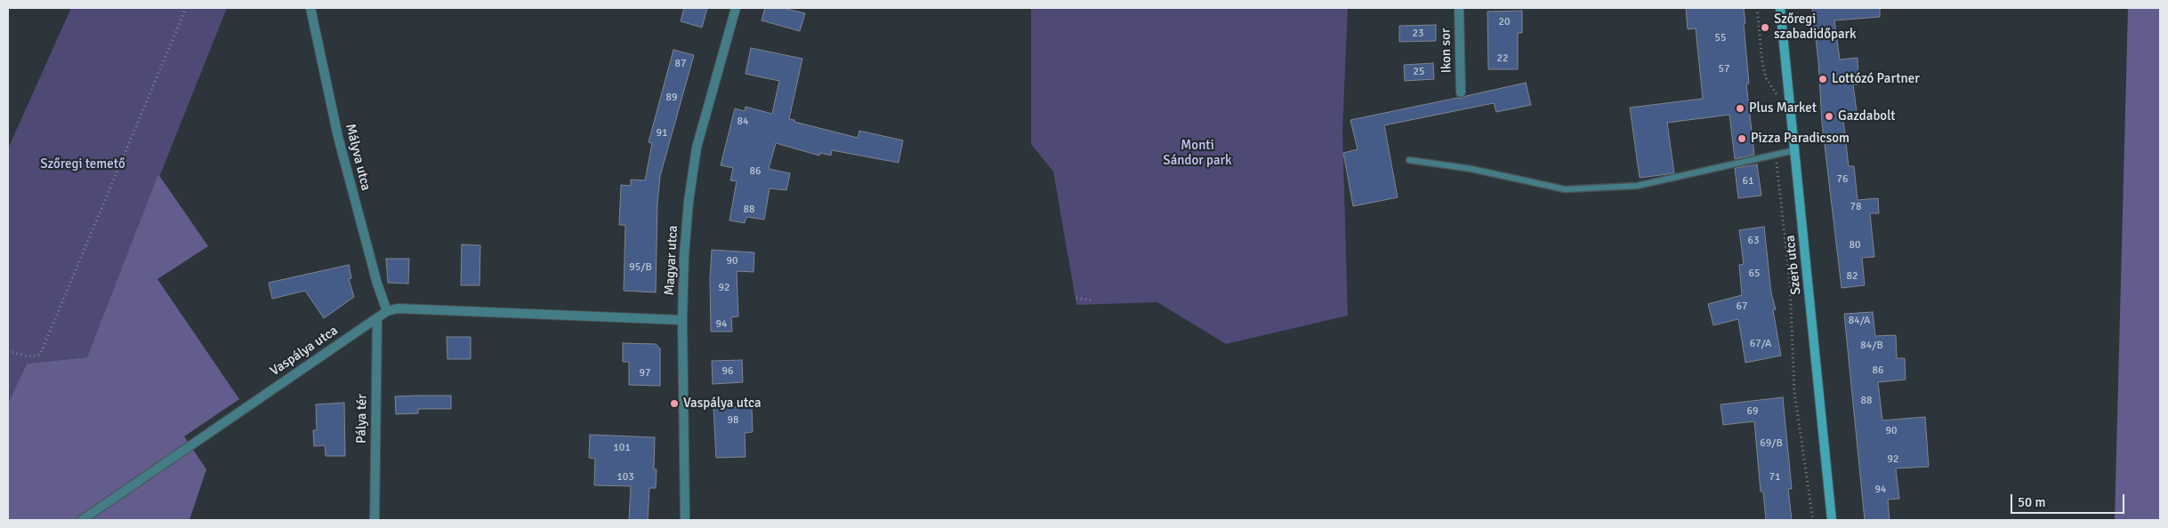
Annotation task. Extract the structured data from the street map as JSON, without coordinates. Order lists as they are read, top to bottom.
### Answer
{
  "streets": {
    "main road": ["Szerb utca"],
    "street": [
      "Ikon sor",
      "Mályva utca",
      "Magyar utca",
      "Vaspálya utca",
      "Pálya tér"
    ]
  },
  "crossings": [
    ["Mályva utca", "Vaspálya utca"],
    ["Vaspálya utca", "Pálya tér"]
  ],
  "parks": ["Monti Sándor park", "Szőregi temető"],
  "places": [
    "Szőregi szabadidőpark",
    "Lottózó Partner",
    "Plus Market",
    "Gazdabolt",
    "Pizza Paradicsom",
    "Vaspálya utca"
  ],
  "house_numbers": [
    "20",
    "23",
    "55",
    "22",
    "87",
    "57",
    "25",
    "89",
    "84",
    "91",
    "86",
    "76",
    "61",
    "78",
    "88",
    "63",
    "80",
    "90",
    "95/B",
    "65",
    "82",
    "92",
    "67",
    "84/A",
    "94",
    "67/A",
    "84/B",
    "86",
    "96",
    "97",
    "88",
    "69",
    "98",
    "90",
    "69/B",
    "101",
    "92",
    "103",
    "71",
    "94"
  ],
  "scale_bar": "50 m"
}
